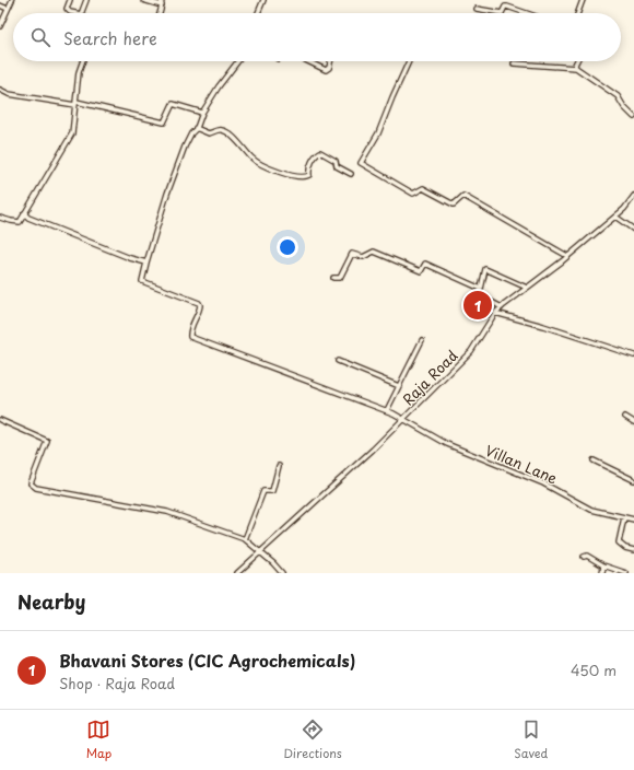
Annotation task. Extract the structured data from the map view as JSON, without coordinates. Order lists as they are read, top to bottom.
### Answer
{
  "streets": {
    "street": ["Raja Road", "Villan Lane"]
  },
  "crossings": [
    ["Raja Road", "Villan Lane"]
  ],
  "page": {
    "search": "Search here",
    "pins": "1",
    "heading": "Nearby",
    "list": [
      {
        "mark": "1",
        "name": "Bhavani Stores (CIC Agrochemicals)",
        "note": "Shop · Raja Road",
        "value": "450 m"
      }
    ],
    "nav": ["Map", "Directions", "Saved"]
  }
}
